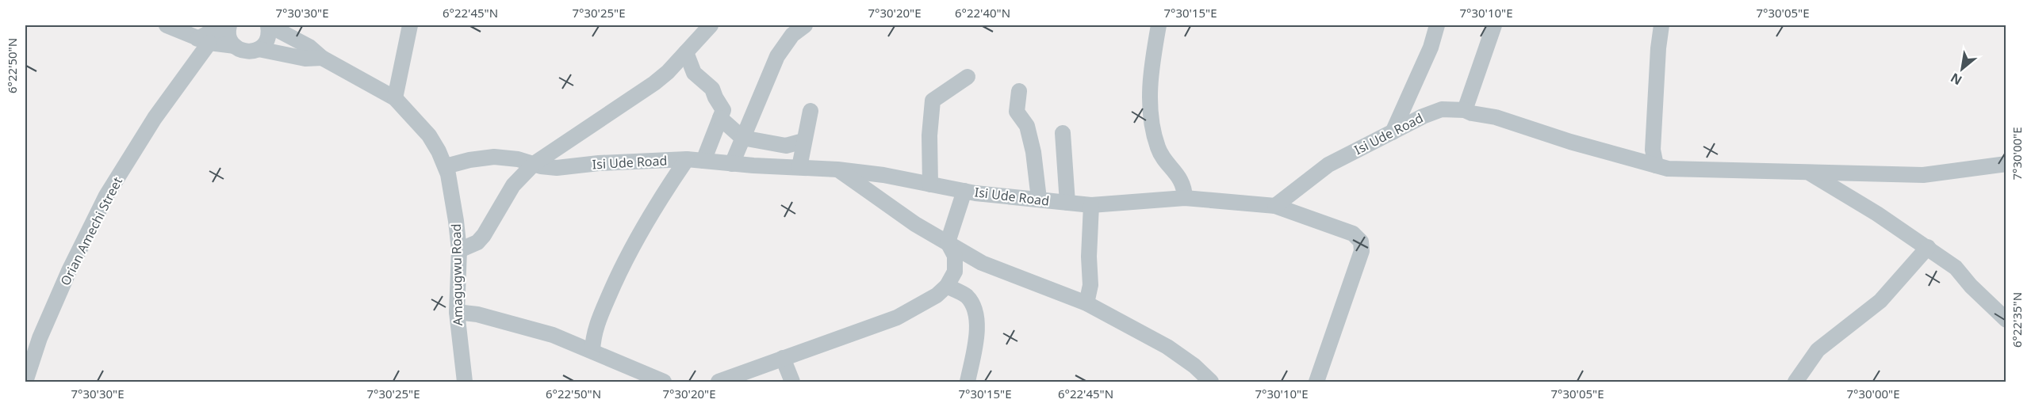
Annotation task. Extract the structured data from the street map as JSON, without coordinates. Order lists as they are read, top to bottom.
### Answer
{
  "streets": {
    "street": ["Isi Ude Road", "Orian Amechi Street", "Amagugwu Road"]
  },
  "crossings": [
    ["Isi Ude Road", "Amagugwu Road"]
  ],
  "north": "bottom left",
  "coordinates": [
    "7°30'30\"E",
    "6°22'45\"N",
    "7°30'25\"E",
    "7°30'20\"E",
    "6°22'40\"N",
    "7°30'15\"E",
    "7°30'10\"E",
    "7°30'05\"E",
    "6°22'50\"N",
    "7°30'00\"E",
    "6°22'35\"N"
  ]
}
